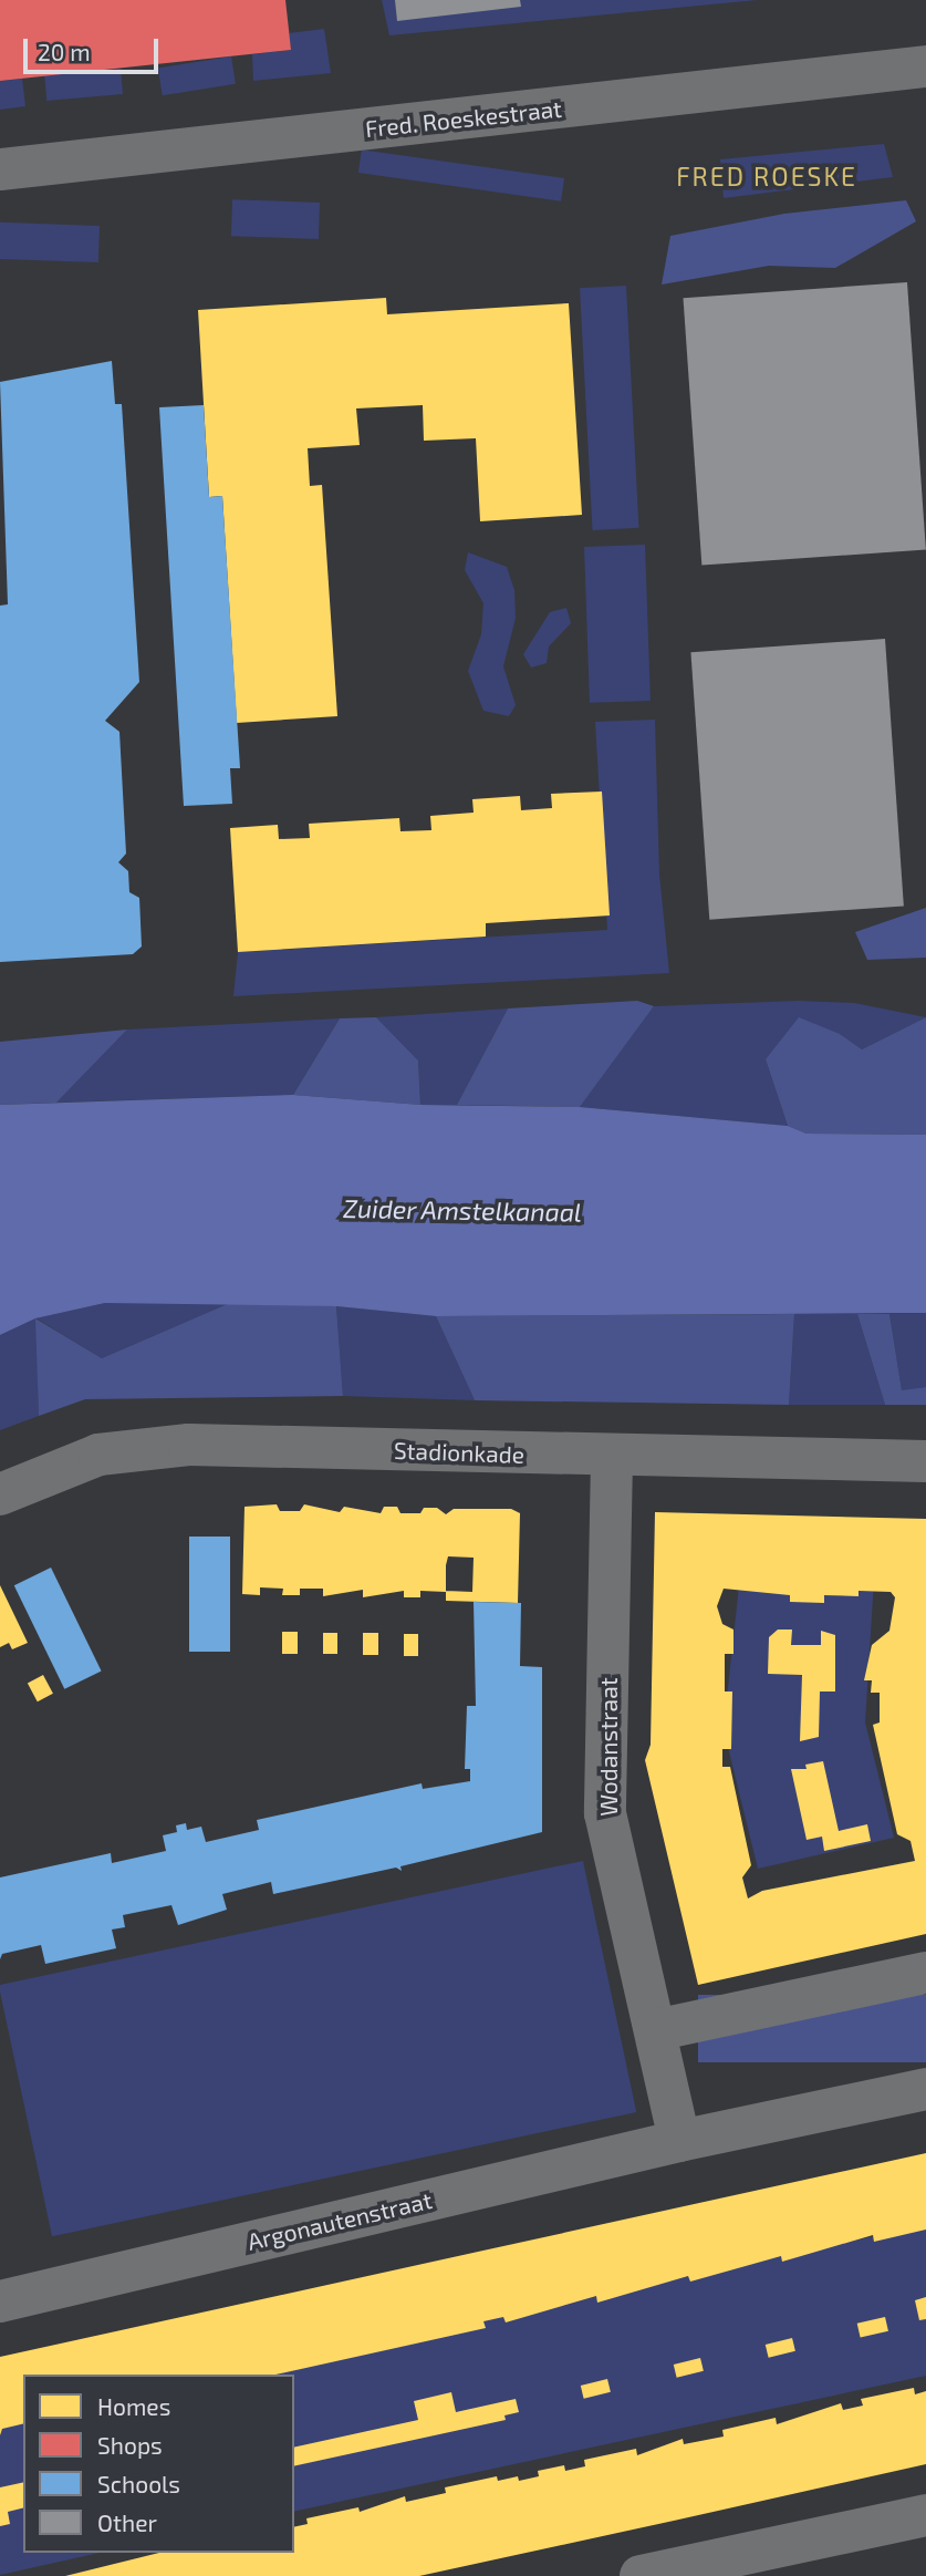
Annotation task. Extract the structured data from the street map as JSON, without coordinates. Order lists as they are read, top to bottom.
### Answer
{
  "streets": {
    "street": [
      "Fred. Roeskestraat",
      "Stadionkade",
      "Wodanstraat",
      "Argonautenstraat"
    ]
  },
  "crossings": [
    ["Stadionkade", "Wodanstraat"]
  ],
  "districts": ["FRED ROESKE"],
  "water": ["Zuider Amstelkanaal"],
  "legend": [
    "Homes",
    "Shops",
    "Schools",
    "Other"
  ],
  "scale_bar": "20 m"
}
